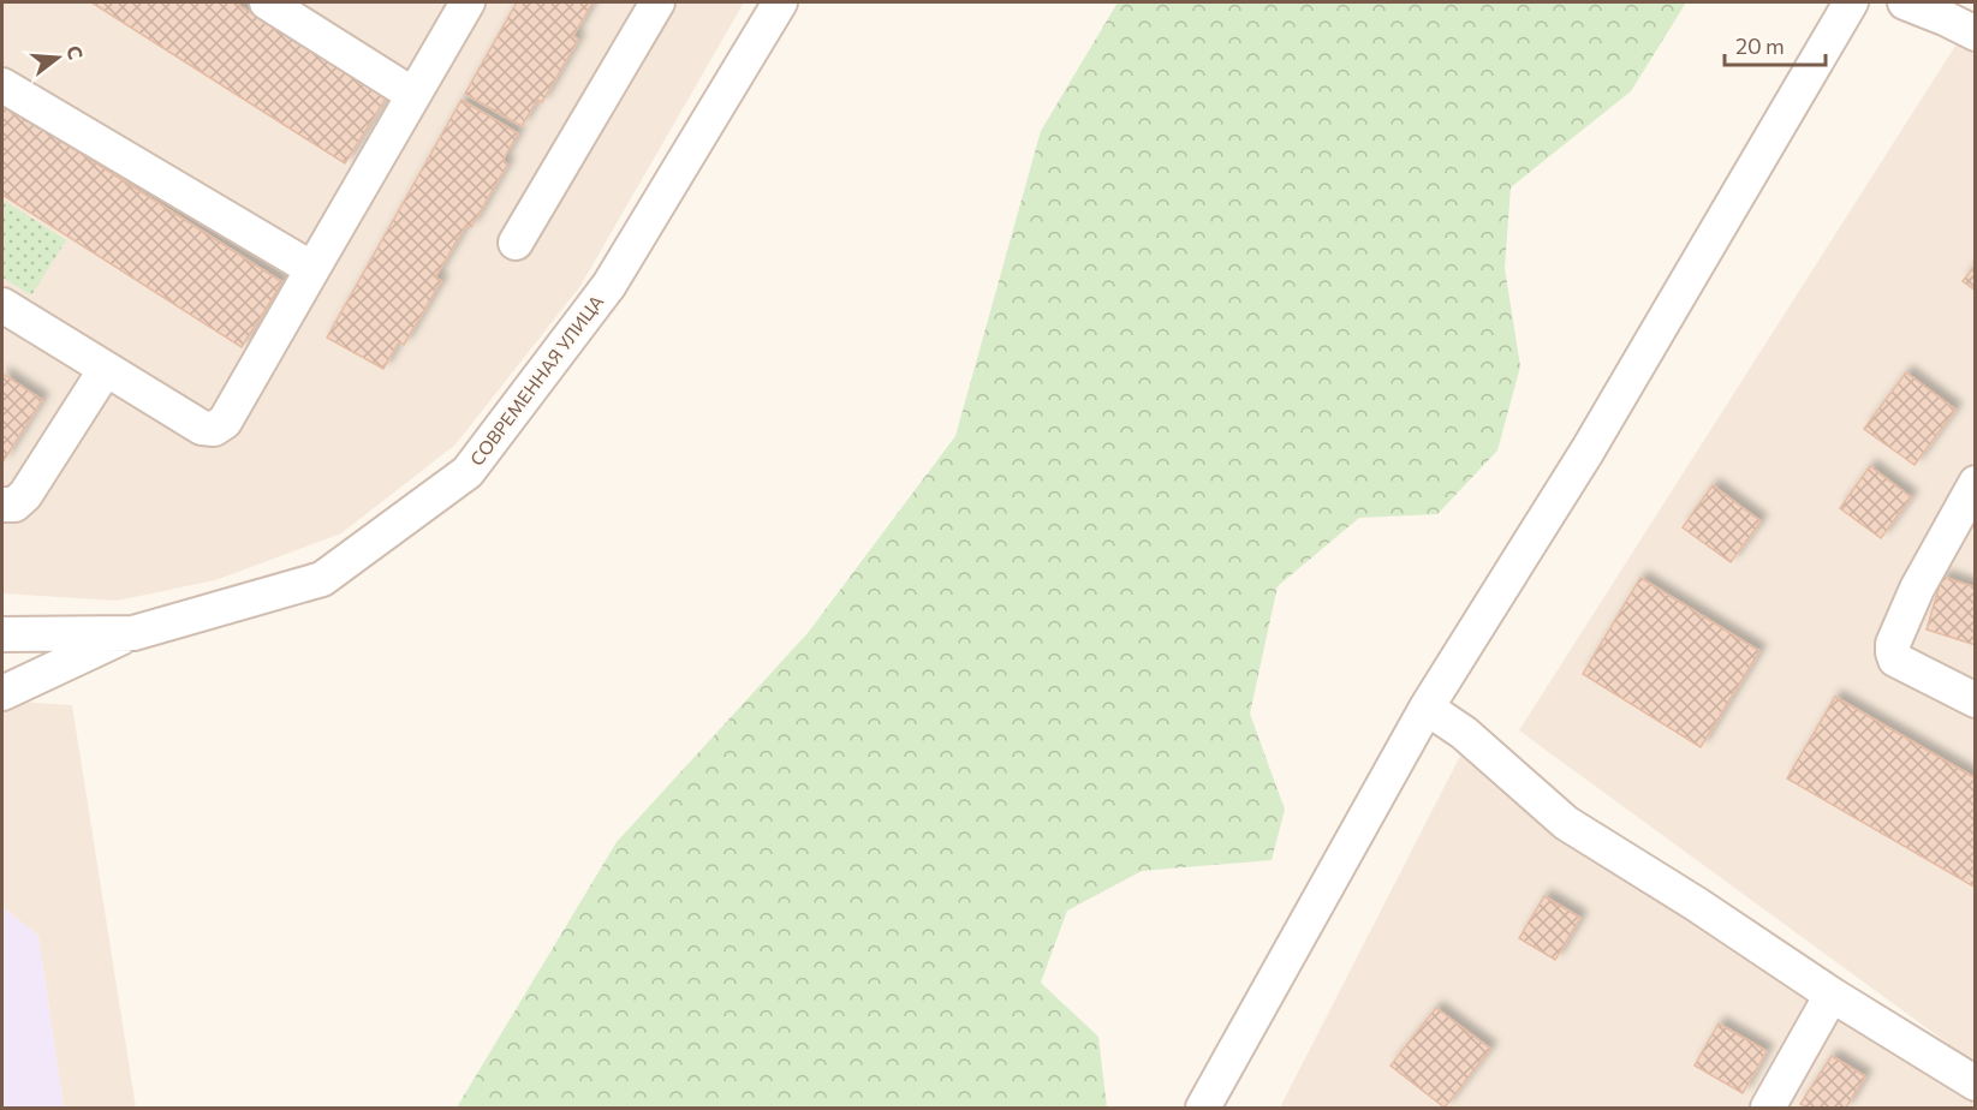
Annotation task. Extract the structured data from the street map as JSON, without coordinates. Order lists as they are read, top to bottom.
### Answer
{
  "streets": {
    "street": ["СОВРЕМЕННАЯ УЛИЦА"]
  },
  "scale_bar": "20 m",
  "north": "right"
}
